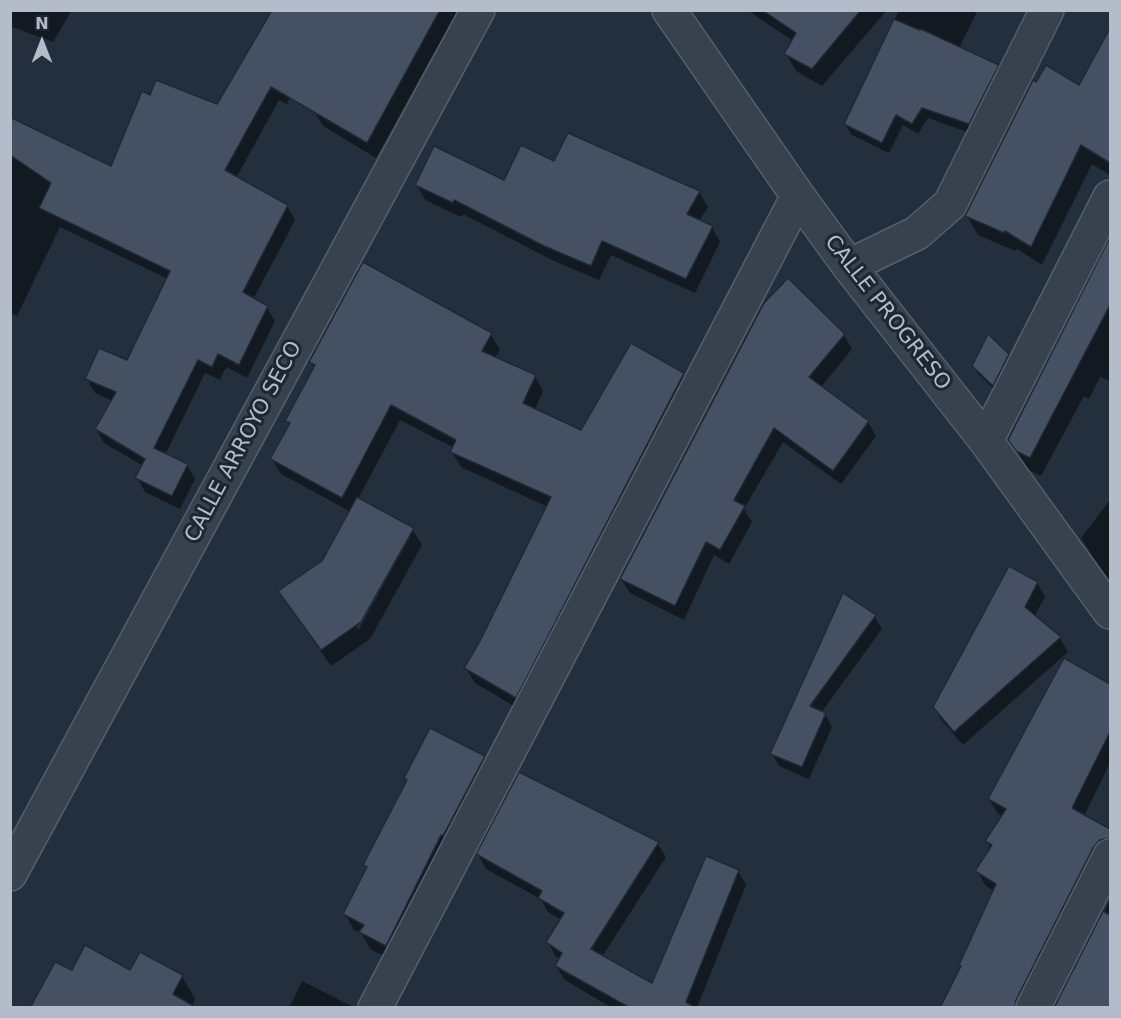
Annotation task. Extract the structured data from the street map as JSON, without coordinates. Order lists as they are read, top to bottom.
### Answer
{
  "streets": {
    "street": ["CALLE PROGRESO", "CALLE ARROYO SECO"]
  },
  "north": "top"
}
